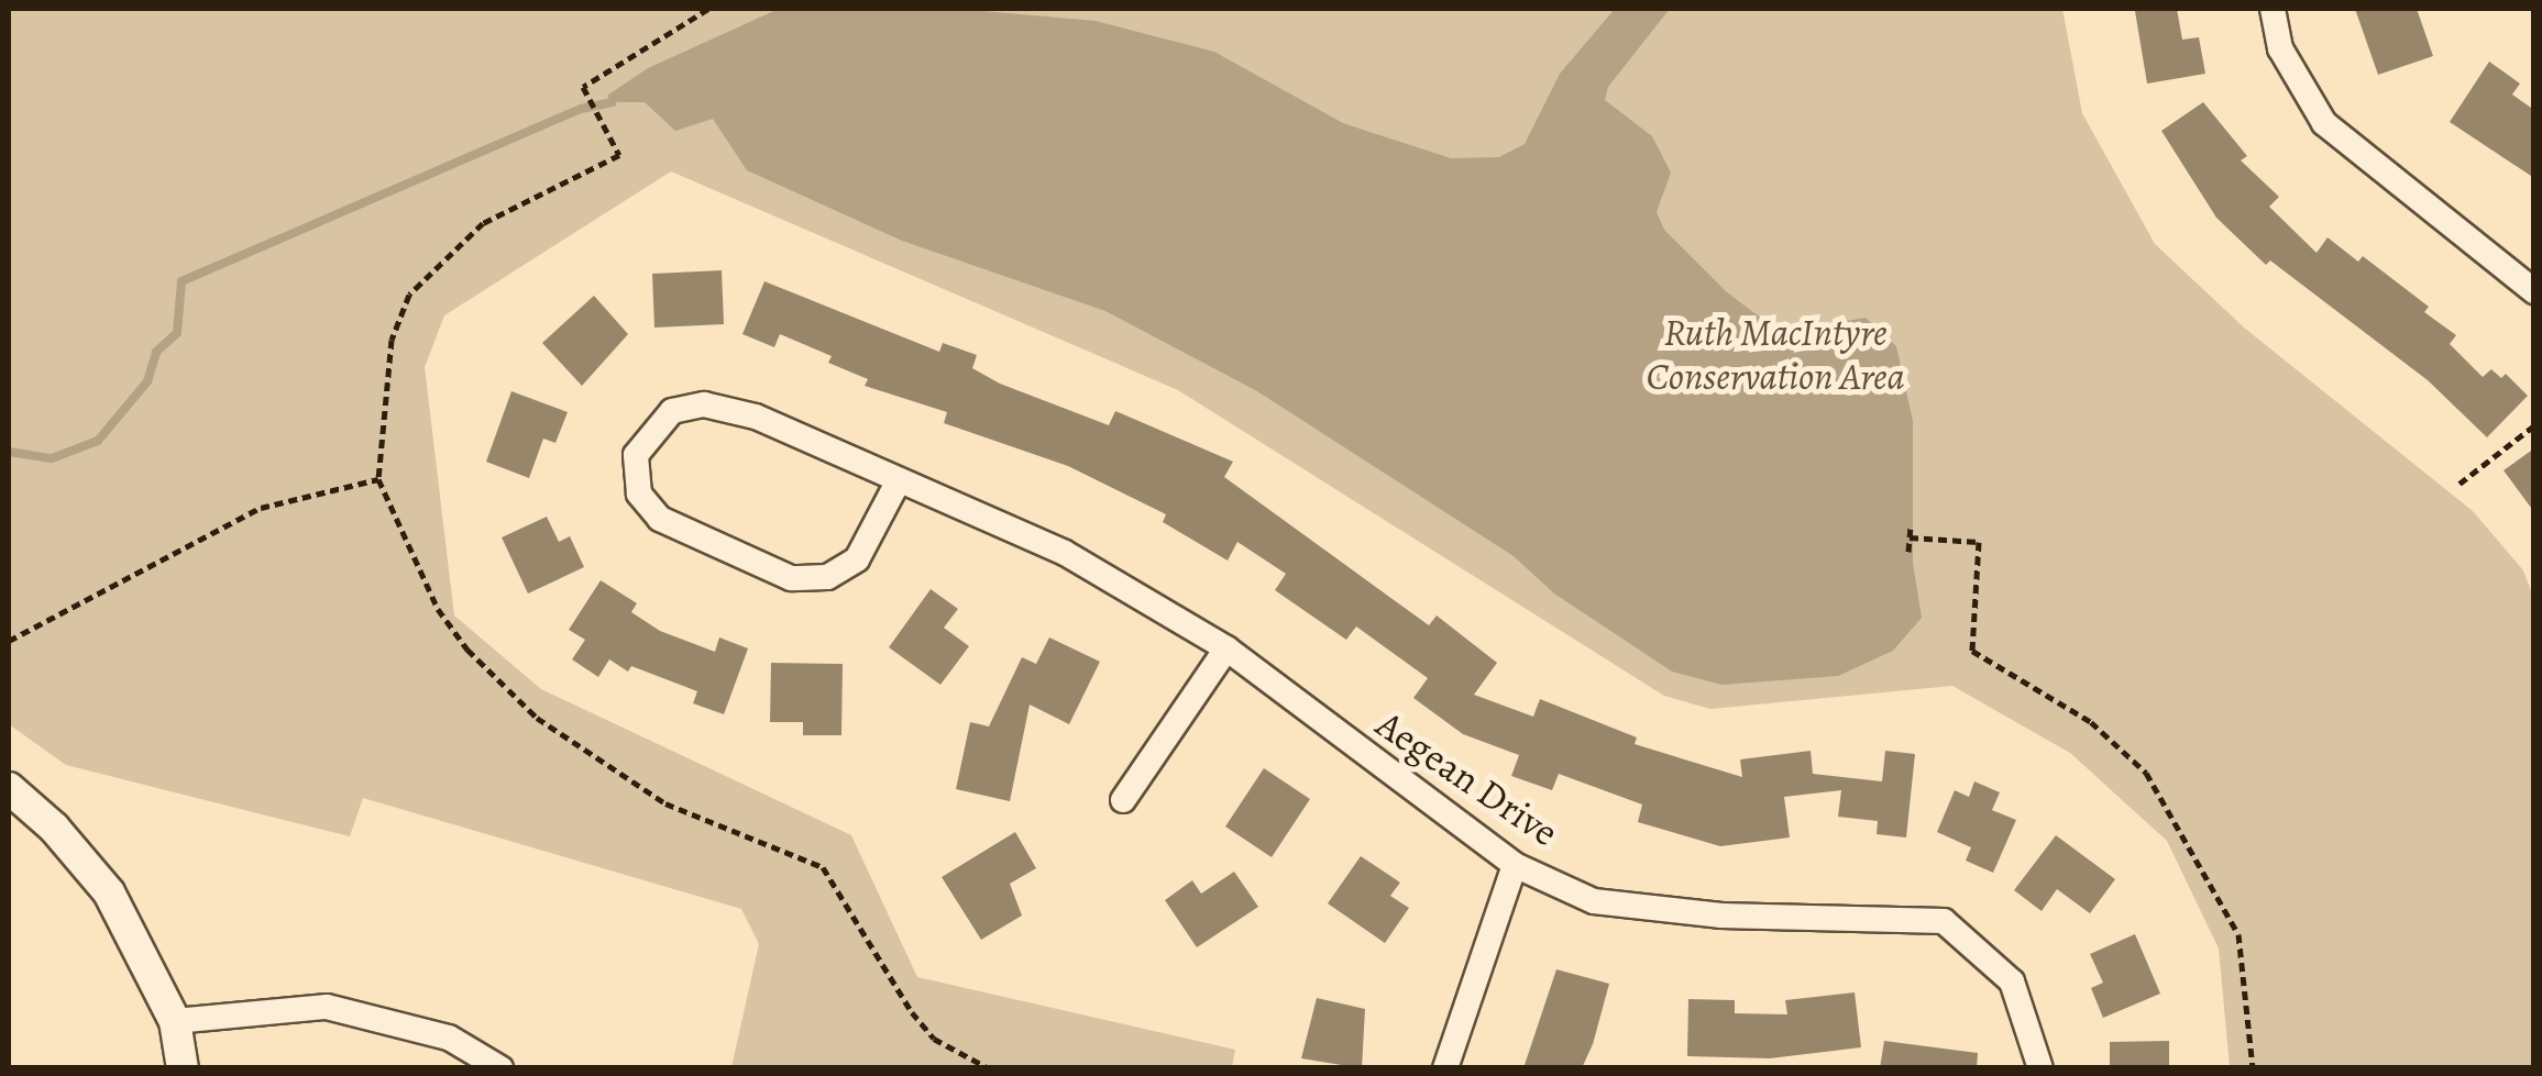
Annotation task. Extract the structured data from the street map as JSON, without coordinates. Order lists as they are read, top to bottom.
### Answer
{
  "streets": {
    "street": ["Aegean Drive"]
  },
  "parks": ["Ruth MacIntyre Conservation Area"]
}
